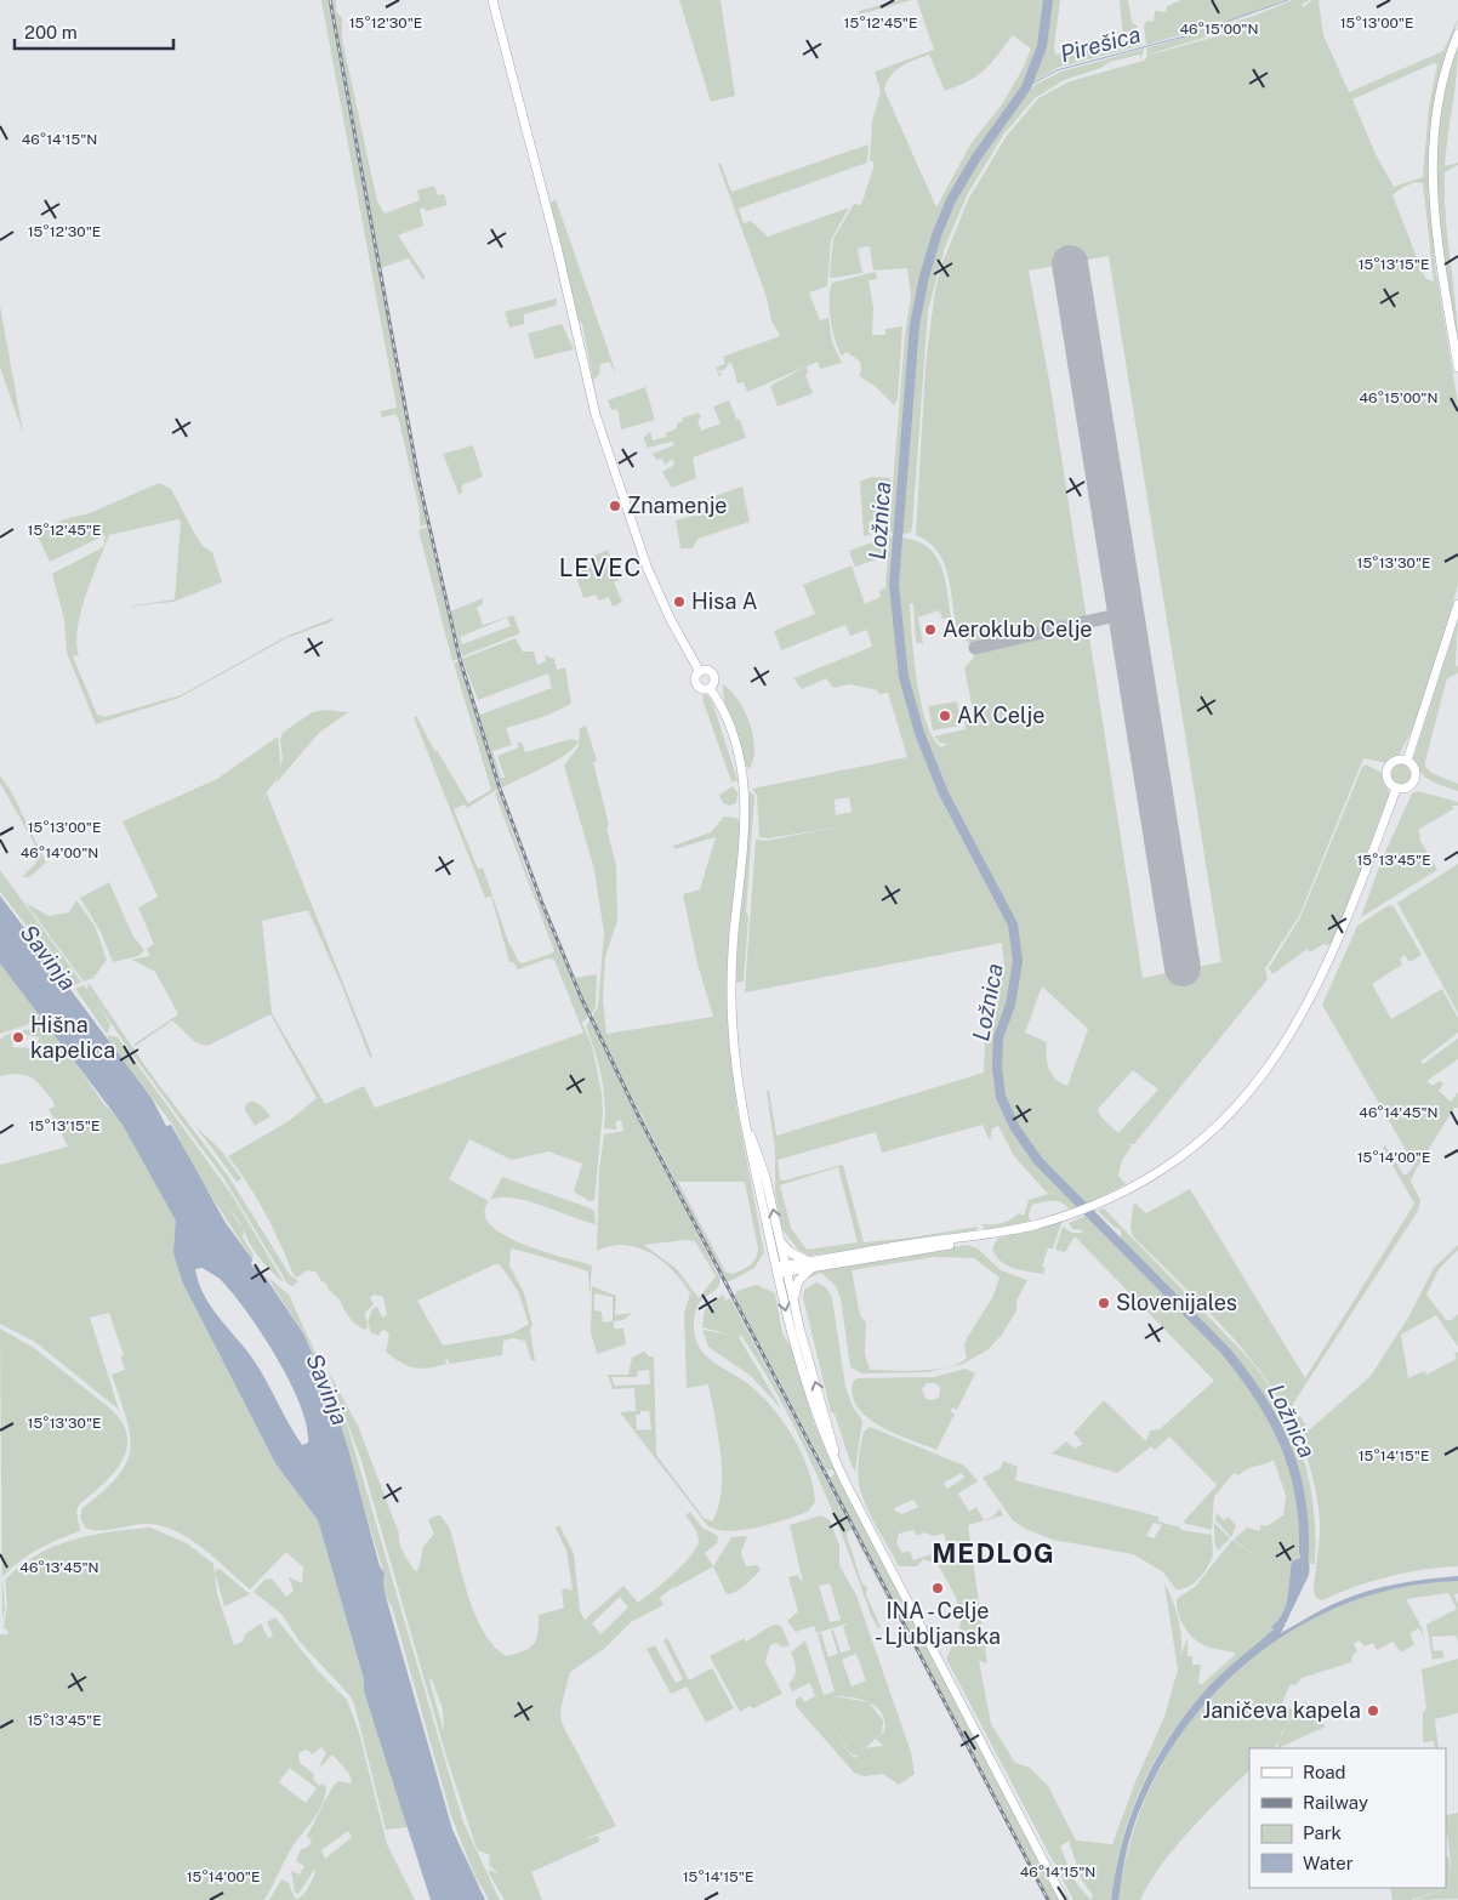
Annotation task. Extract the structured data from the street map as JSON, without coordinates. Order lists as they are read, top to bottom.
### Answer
{
  "districts": ["LEVEC", "MEDLOG"],
  "water": ["Pirešica", "Ložnica", "Savinja"],
  "places": [
    "Znamenje",
    "Hisa A",
    "Aeroklub Celje",
    "AK Celje",
    "Hišna kapelica",
    "Slovenijales",
    "INA - Celje - Ljubljanska",
    "Janičeva kapela"
  ],
  "legend": [
    "Road",
    "Railway",
    "Park",
    "Water"
  ],
  "scale_bar": "200 m",
  "coordinates": [
    "15°12'30\"E",
    "15°12'45\"E",
    "15°13'00\"E",
    "46°15'00\"N",
    "46°14'15\"N",
    "15°13'15\"E",
    "15°13'30\"E",
    "46°14'00\"N",
    "15°13'45\"E",
    "46°14'45\"N",
    "15°14'00\"E",
    "15°14'15\"E",
    "46°13'45\"N"
  ]
}
